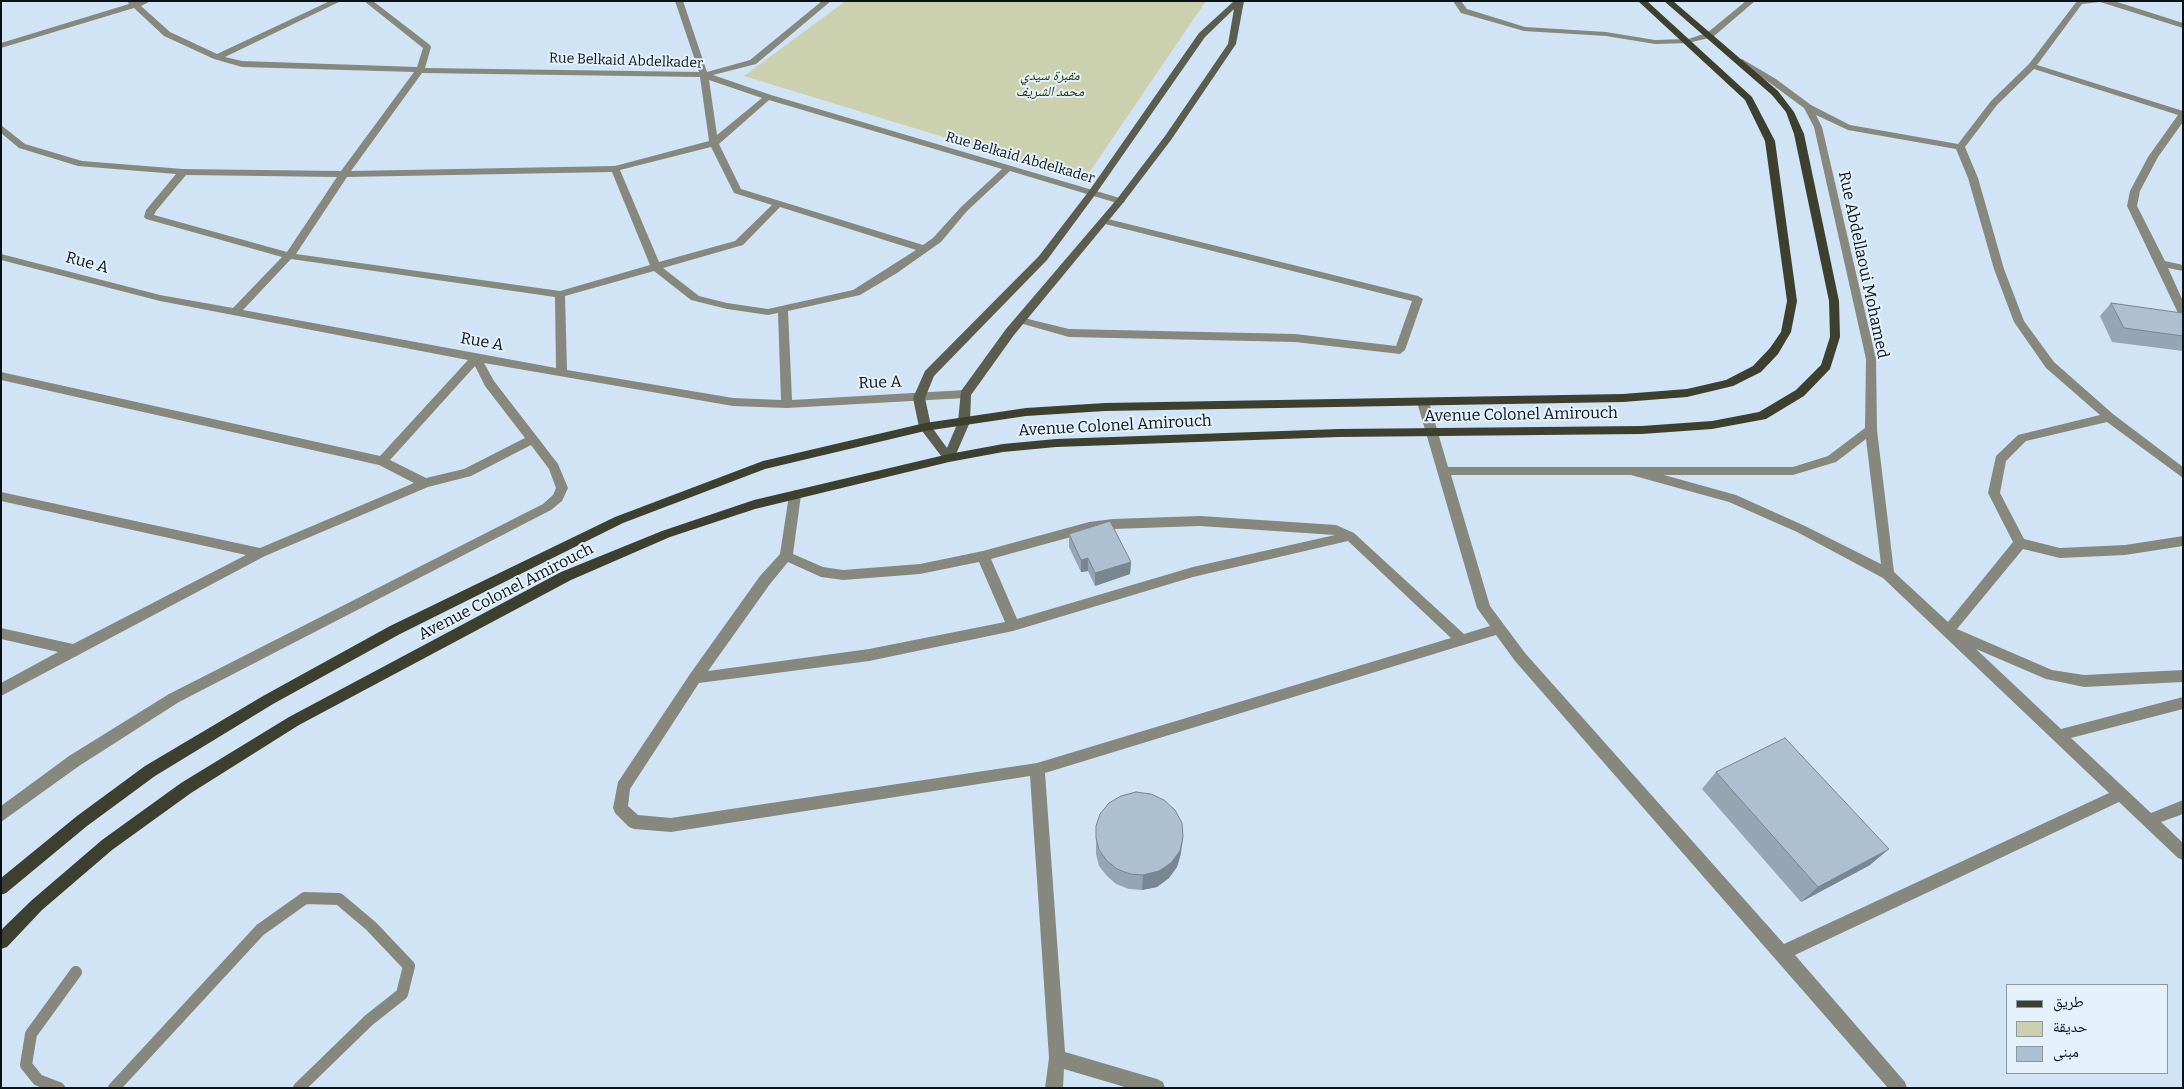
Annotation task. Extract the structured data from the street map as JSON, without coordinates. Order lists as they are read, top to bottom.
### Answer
{
  "streets": {
    "main road": ["Avenue Colonel Amirouch"],
    "street": ["Rue Belkaid Abdelkader", "Rue A", "Rue Abdellaoui Mohamed"]
  },
  "crossings": [
    ["Rue Abdellaoui Mohamed", "Avenue Colonel Amirouch"]
  ],
  "parks": ["مقبرة سيدي محمد الشريف"],
  "legend": ["طريق", "حديقة", "مبنى"]
}
